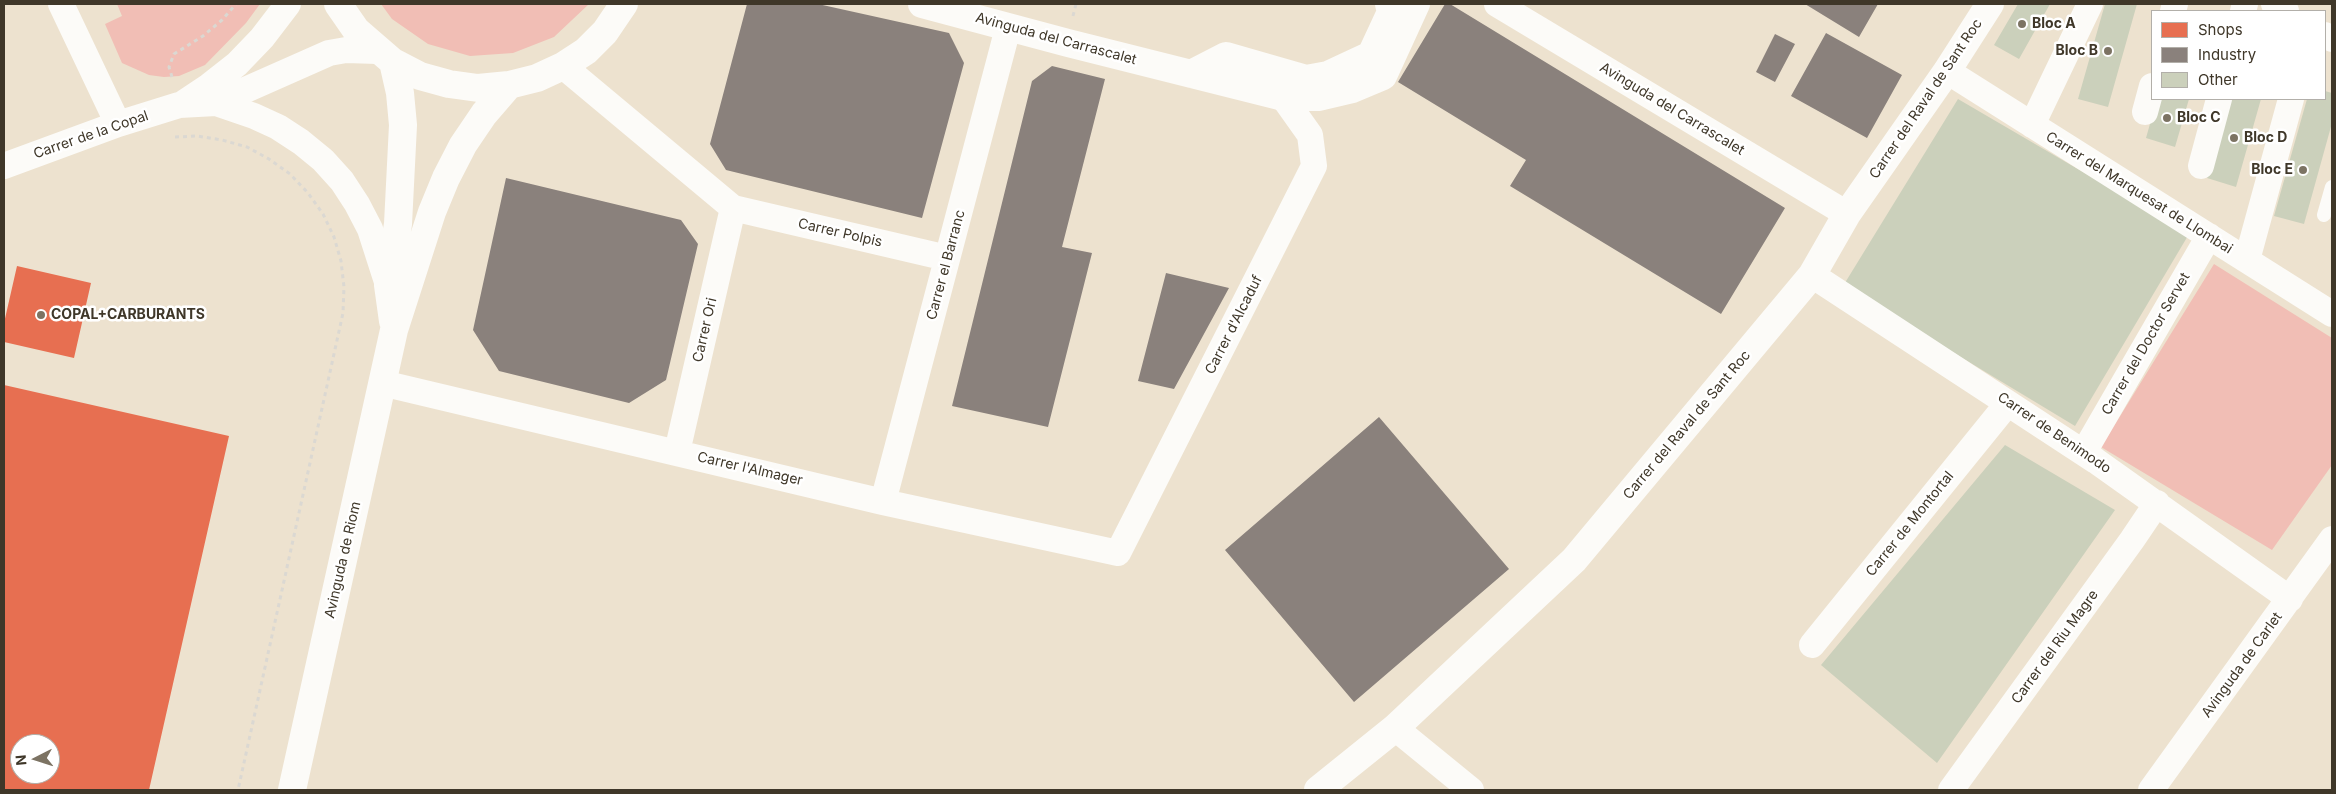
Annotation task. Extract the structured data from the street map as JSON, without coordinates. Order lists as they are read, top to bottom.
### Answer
{
  "streets": {
    "street": [
      "Avinguda del Carrascalet",
      "Carrer del Raval de Sant Roc",
      "Carrer de la Copal",
      "Carrer del Marquesat de Llombai",
      "Carrer Polpis",
      "Carrer el Barranc",
      "Carrer d'Alcaduf",
      "Carrer Ori",
      "Carrer del Doctor Servet",
      "Carrer de Benimodo",
      "Carrer l'Almager",
      "Carrer de Montortal",
      "Avinguda de Riom",
      "Carrer del Riu Magre",
      "Avinguda de Carlet"
    ]
  },
  "crossings": [
    ["Avinguda del Carrascalet", "Carrer del Raval de Sant Roc"],
    ["Avinguda del Carrascalet", "Carrer el Barranc"],
    ["Avinguda del Carrascalet", "Carrer d'Alcaduf"],
    ["Carrer del Raval de Sant Roc", "Carrer del Marquesat de Llombai"],
    ["Carrer del Raval de Sant Roc", "Carrer de Benimodo"],
    ["Carrer de la Copal", "Avinguda de Riom"],
    ["Carrer del Marquesat de Llombai", "Carrer del Doctor Servet"],
    ["Carrer Polpis", "Carrer el Barranc"],
    ["Carrer Polpis", "Carrer Ori"],
    ["Carrer el Barranc", "Carrer l'Almager"],
    ["Carrer d'Alcaduf", "Carrer l'Almager"],
    ["Carrer Ori", "Carrer l'Almager"],
    ["Carrer del Doctor Servet", "Carrer de Benimodo"],
    ["Carrer de Benimodo", "Carrer de Montortal"],
    ["Carrer de Benimodo", "Carrer del Riu Magre"],
    ["Carrer de Benimodo", "Avinguda de Carlet"],
    ["Carrer l'Almager", "Avinguda de Riom"]
  ],
  "places": [
    "Bloc A",
    "Bloc B",
    "Bloc C",
    "Bloc D",
    "Bloc E",
    "COPAL+CARBURANTS"
  ],
  "legend": ["Shops", "Industry", "Other"],
  "north": "left"
}
